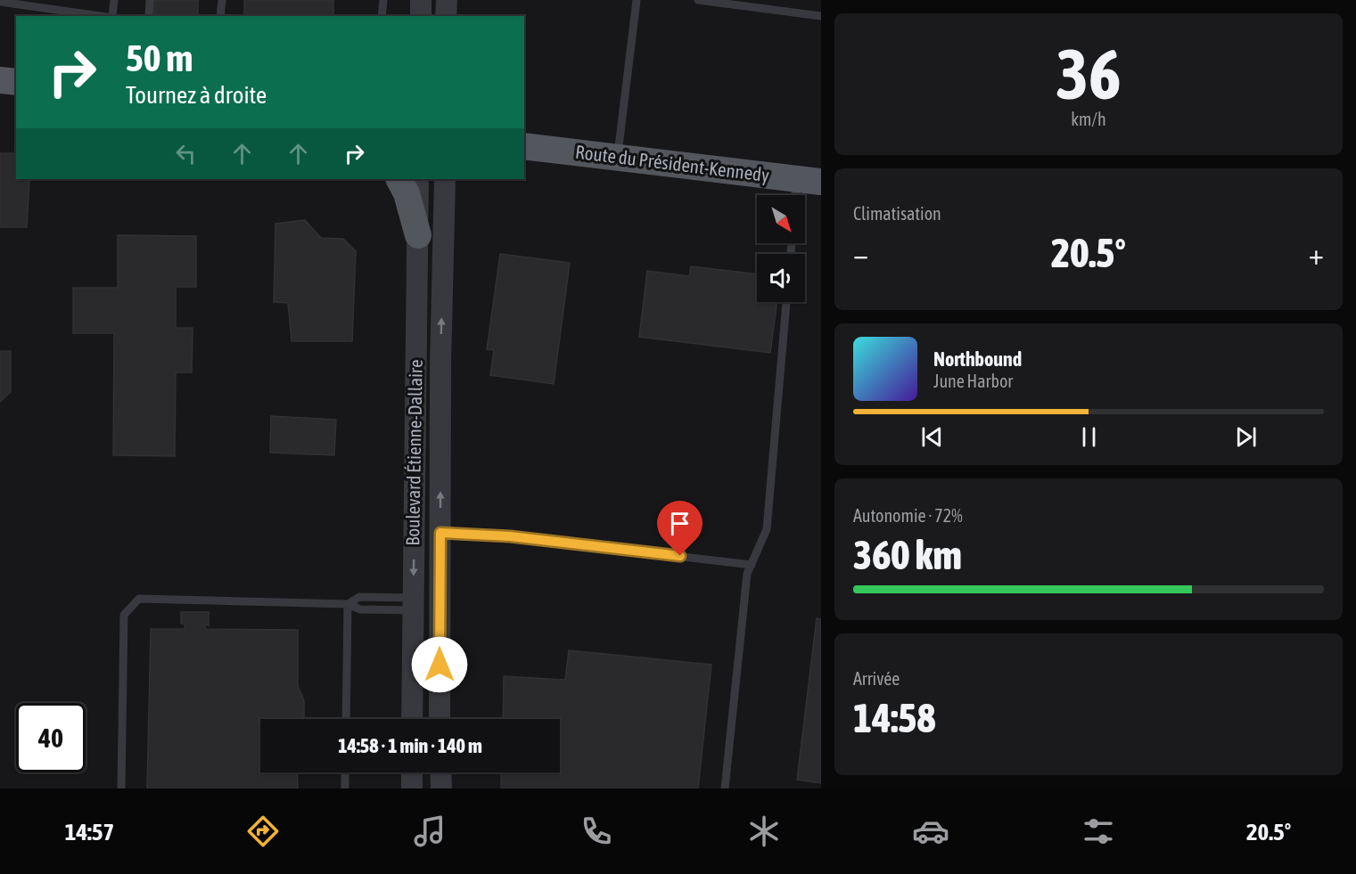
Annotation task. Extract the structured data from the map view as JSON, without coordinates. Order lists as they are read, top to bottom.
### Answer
{
  "streets": {
    "main road": ["Route du Président-Kennedy"],
    "street": ["Boulevard Étienne-Dallaire"]
  },
  "north": "bottom right",
  "page": {
    "tile": [
      ["36", "km/h"],
      "Climatisation",
      ["Autonomie · 72%", "360 km"],
      ["Arrivée", "14:58"]
    ],
    "turn": ["50 m", "Tournez à droite"],
    "heat": ["−", "20.5°", "+"],
    "song": ["Northbound", "June Harbor"],
    "limit": "40",
    "trip": "14:58 · 1 min · 140 m",
    "tabs": ["14:57", "20.5°"]
  }
}
